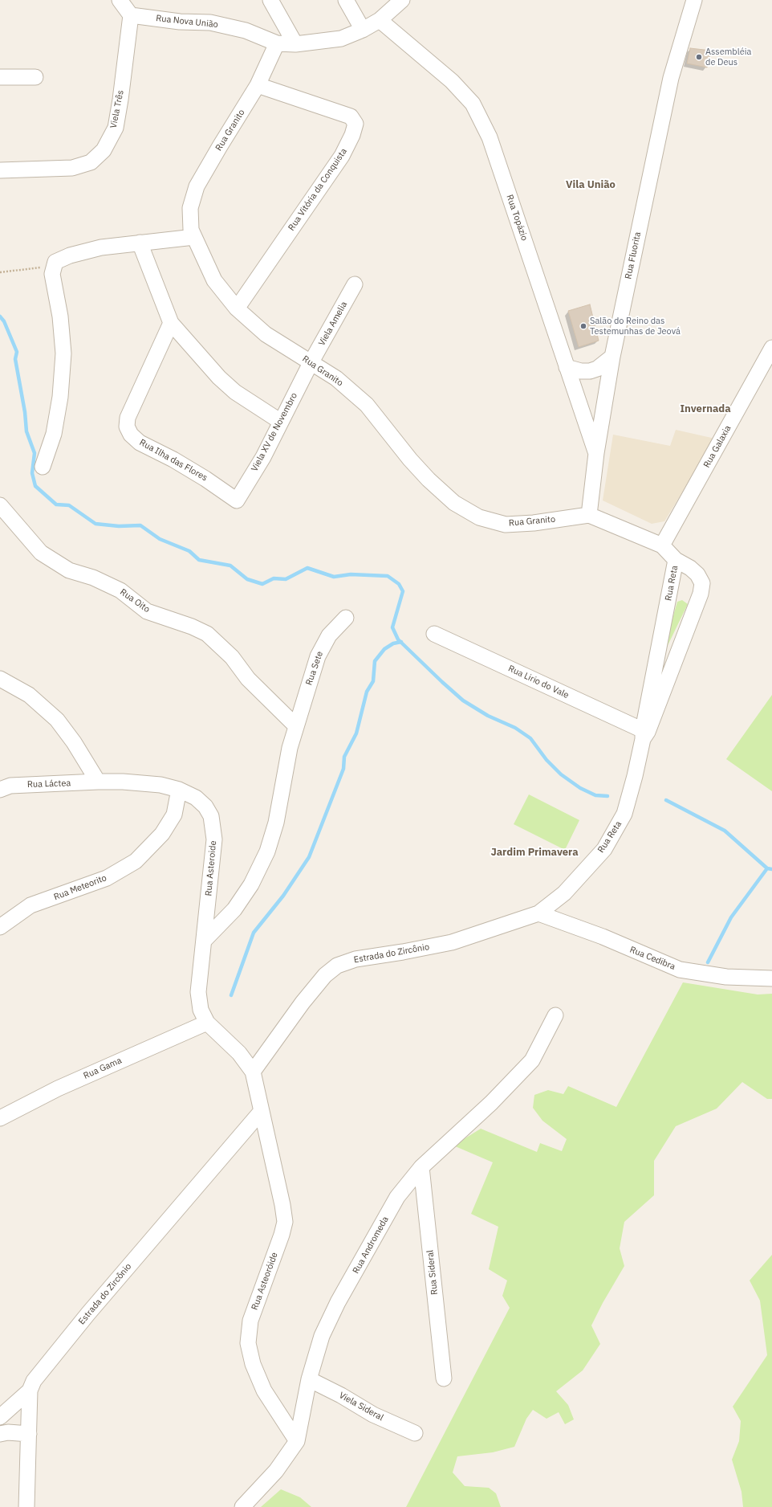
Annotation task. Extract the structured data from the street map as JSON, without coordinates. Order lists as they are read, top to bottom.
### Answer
{
  "streets": {
    "street": [
      "Rua Nova União",
      "Viela Três",
      "Rua Granito",
      "Rua Vitória da Conquista",
      "Rua Topázio",
      "Rua Fluorita",
      "Viela Amelia",
      "Viela XV de Novembro",
      "Rua Galaxia",
      "Rua Ilha das Flores",
      "Rua Reta",
      "Rua Oito",
      "Rua Sete",
      "Rua Lirio do Vale",
      "Rua Láctea",
      "Rua Asteroide",
      "Rua Meteorito",
      "Estrada do Zircônio",
      "Rua Cedibra",
      "Rua Gama",
      "Rua Andromeda",
      "Rua Sideral",
      "Rua Asteoróide",
      "Viela Sideral"
    ]
  },
  "crossings": [
    ["Rua Nova União", "Viela Três"],
    ["Rua Nova União", "Rua Granito"],
    ["Rua Nova União", "Rua Topázio"],
    ["Rua Granito", "Rua Vitória da Conquista"],
    ["Rua Granito", "Rua Fluorita"],
    ["Rua Granito", "Viela Amelia"],
    ["Rua Granito", "Viela XV de Novembro"],
    ["Rua Topázio", "Rua Fluorita"],
    ["Viela Amelia", "Viela XV de Novembro"],
    ["Viela XV de Novembro", "Rua Ilha das Flores"],
    ["Rua Galaxia", "Rua Reta"],
    ["Rua Reta", "Rua Lirio do Vale"],
    ["Rua Reta", "Estrada do Zircônio"],
    ["Rua Reta", "Rua Cedibra"],
    ["Rua Oito", "Rua Sete"],
    ["Rua Sete", "Rua Asteroide"],
    ["Rua Láctea", "Rua Asteroide"],
    ["Rua Asteroide", "Rua Meteorito"],
    ["Rua Asteroide", "Estrada do Zircônio"],
    ["Rua Asteroide", "Rua Gama"],
    ["Rua Asteroide", "Rua Asteoróide"],
    ["Estrada do Zircônio", "Rua Cedibra"],
    ["Estrada do Zircônio", "Rua Asteoróide"],
    ["Rua Andromeda", "Rua Sideral"],
    ["Rua Andromeda", "Rua Asteoróide"],
    ["Rua Andromeda", "Viela Sideral"]
  ],
  "districts": ["Vila União", "Invernada", "Jardim Primavera"],
  "places": ["Assembléia de Deus", "Salão do Reino das Testemunhas de Jeová"]
}
